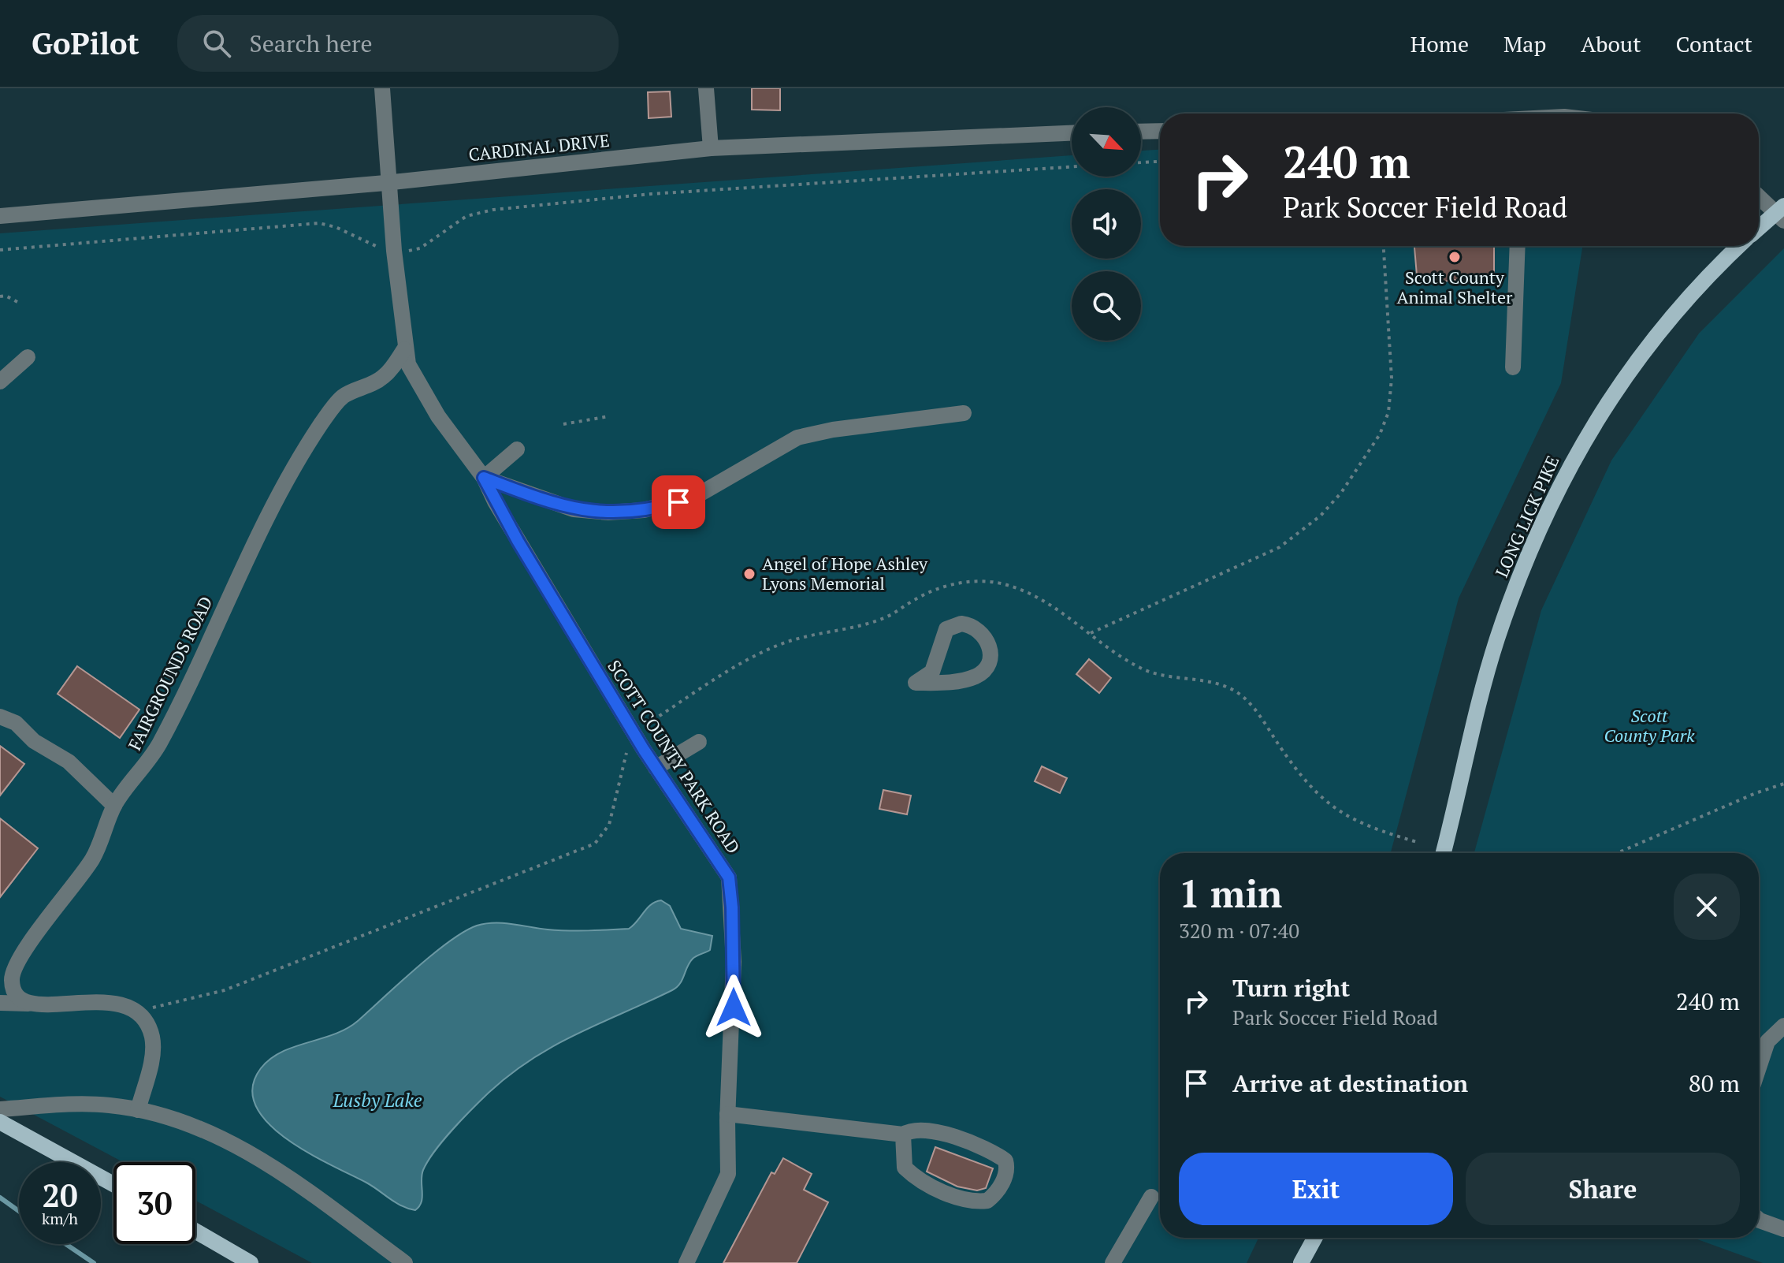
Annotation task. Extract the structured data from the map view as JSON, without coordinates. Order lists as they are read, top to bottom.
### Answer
{
  "streets": {
    "main road": ["LONG LICK PIKE"],
    "street": ["CARDINAL DRIVE", "FAIRGROUNDS ROAD", "SCOTT COUNTY PARK ROAD"]
  },
  "crossings": [
    ["FAIRGROUNDS ROAD", "SCOTT COUNTY PARK ROAD"]
  ],
  "water": ["Lusby Lake"],
  "parks": ["Scott County Park"],
  "places": ["Scott County Animal Shelter", "Angel of Hope Ashley Lyons Memorial"],
  "north": "bottom right",
  "page": {
    "header": "GoPilot",
    "search": "Search here",
    "nav": [
      "Home",
      "Map",
      "About",
      "Contact"
    ],
    "turn": ["240 m", "Park Soccer Field Road"],
    "heading": ["1 min", "320 m · 07:40"],
    "list": [
      {
        "name": "Turn right",
        "note": "Park Soccer Field Road",
        "value": "240 m"
      },
      {
        "name": "Arrive at destination",
        "value": "80 m"
      }
    ],
    "buttons": ["Exit", "Share"],
    "speed": "20 km/h",
    "limit": "30"
  }
}
